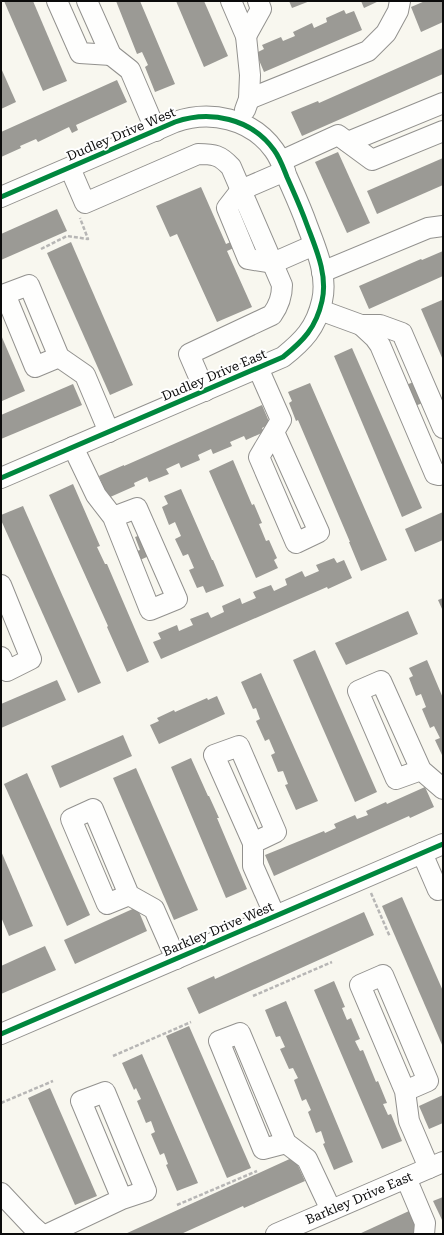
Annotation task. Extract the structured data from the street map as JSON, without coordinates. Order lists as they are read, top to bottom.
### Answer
{
  "streets": {
    "street": [
      "Dudley Drive West",
      "Dudley Drive East",
      "Barkley Drive West",
      "Barkley Drive East"
    ]
  },
  "crossings": [
    ["Dudley Drive West", "Dudley Drive East"]
  ]
}
